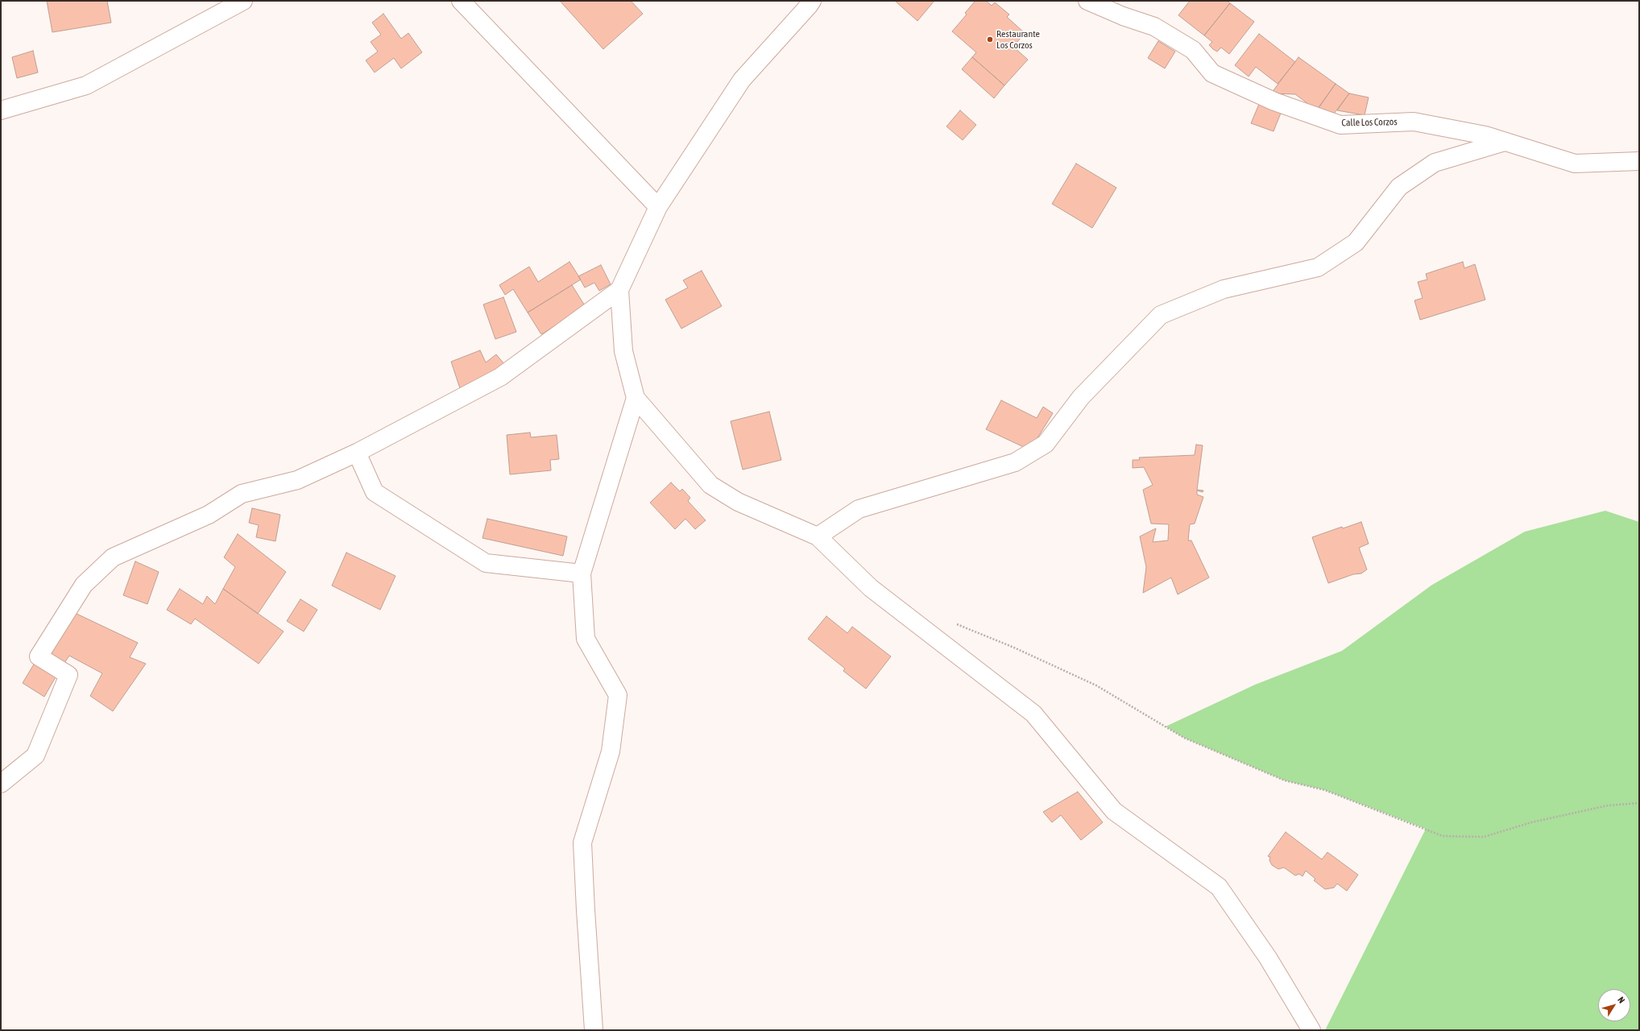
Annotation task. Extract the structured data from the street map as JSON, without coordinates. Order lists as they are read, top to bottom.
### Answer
{
  "streets": {
    "street": ["Calle Los Corzos"]
  },
  "places": ["Restaurante Los Corzos"],
  "north": "top right"
}
